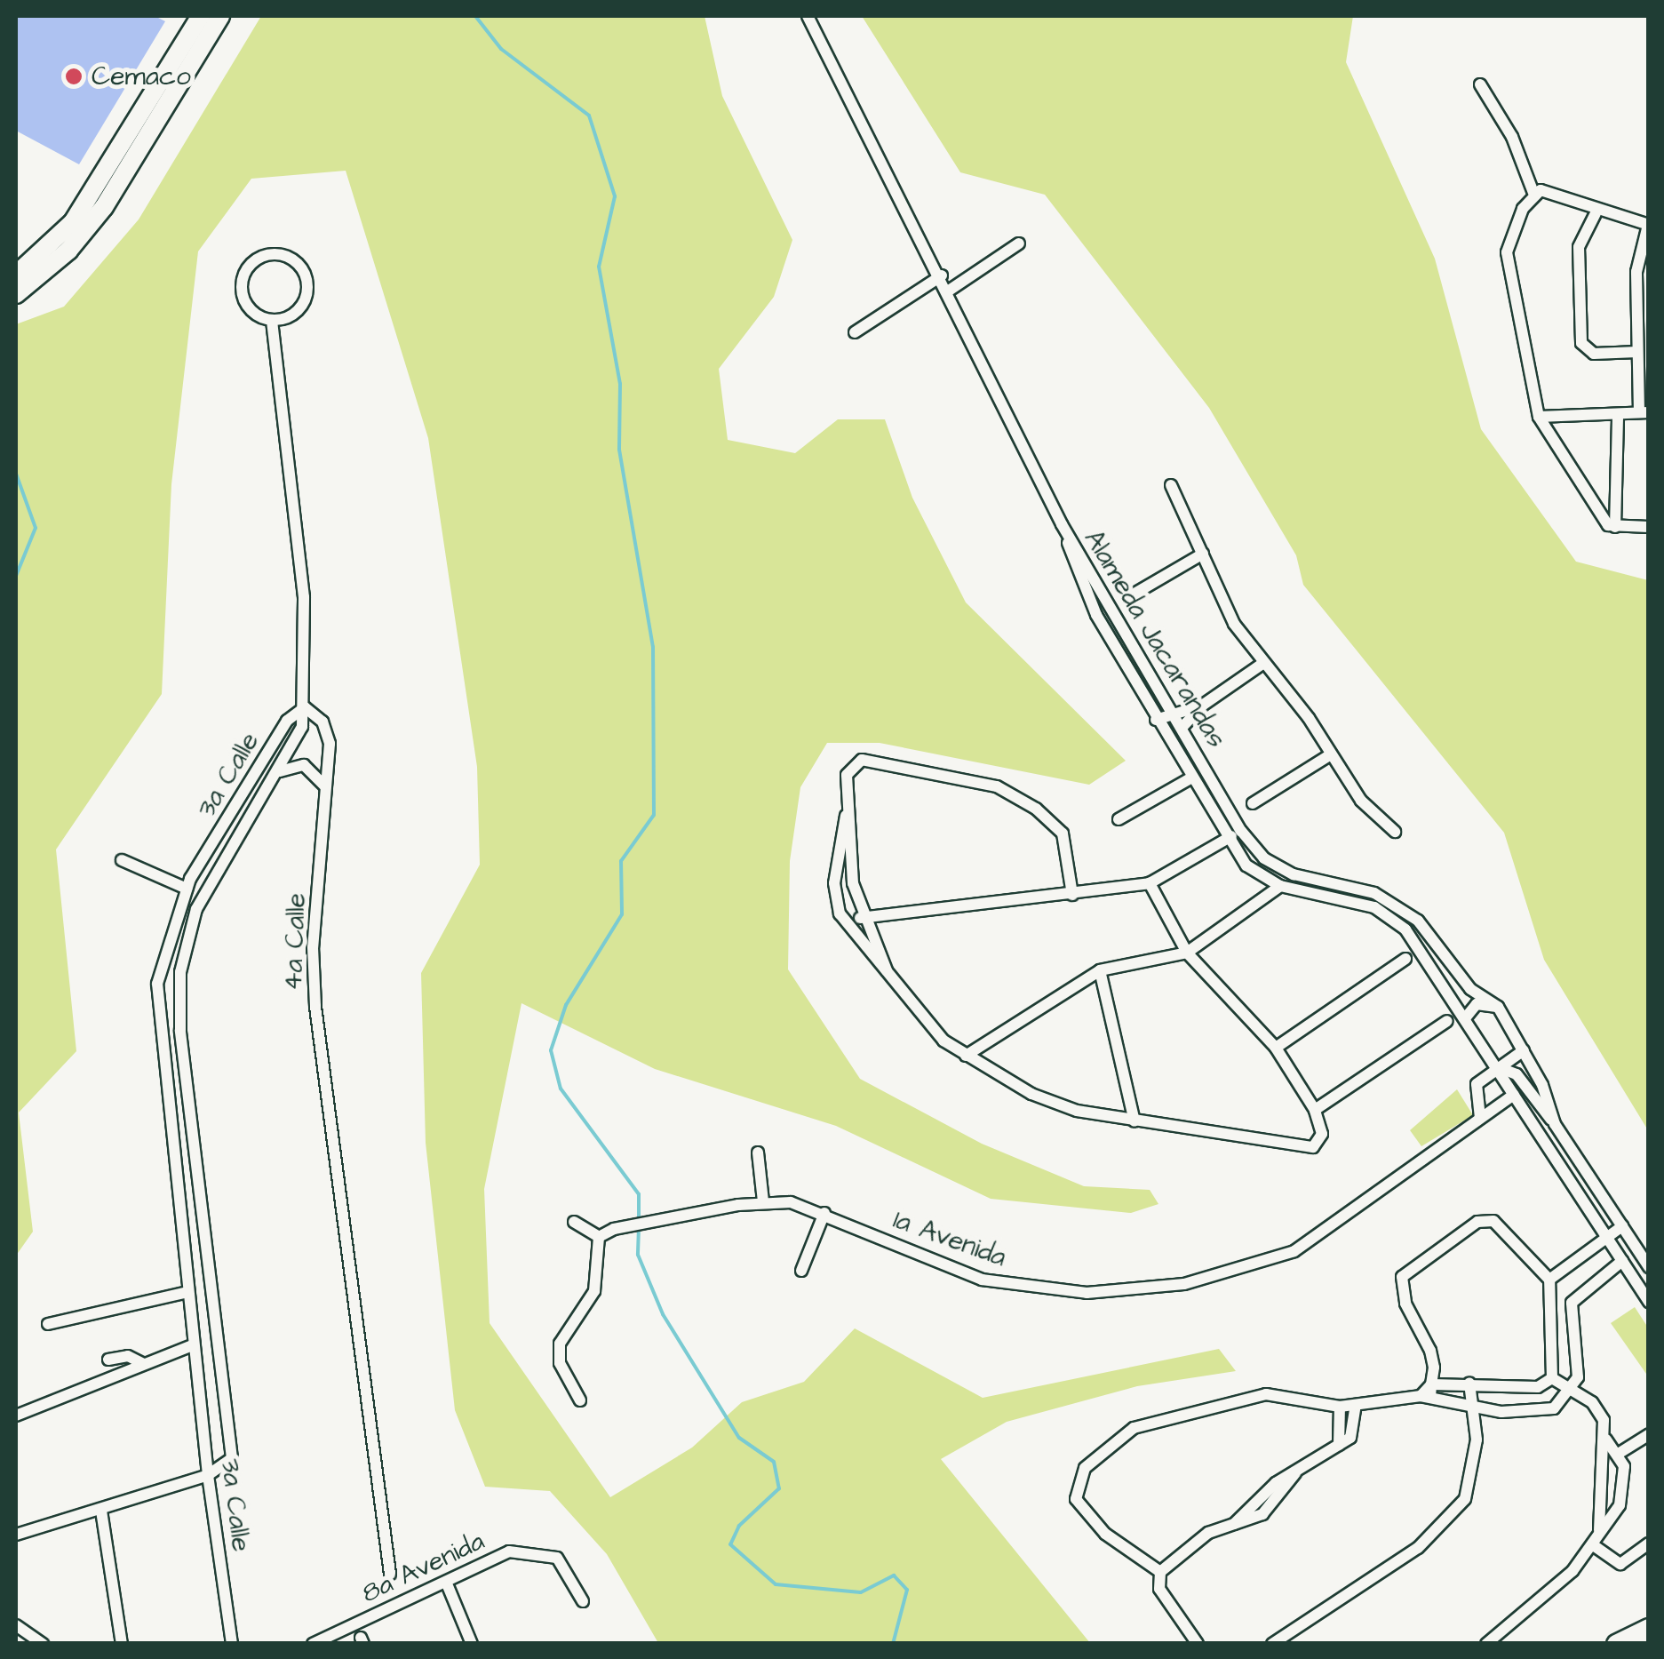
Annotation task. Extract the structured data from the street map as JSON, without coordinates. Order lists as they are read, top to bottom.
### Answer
{
  "streets": {
    "street": [
      "Alameda Jacarandas",
      "3a Calle",
      "4a Calle",
      "1a Avenida",
      "8a Avenida"
    ]
  },
  "crossings": [
    ["Alameda Jacarandas", "1a Avenida"],
    ["3a Calle", "4a Calle"]
  ],
  "places": ["Cemaco"]
}
